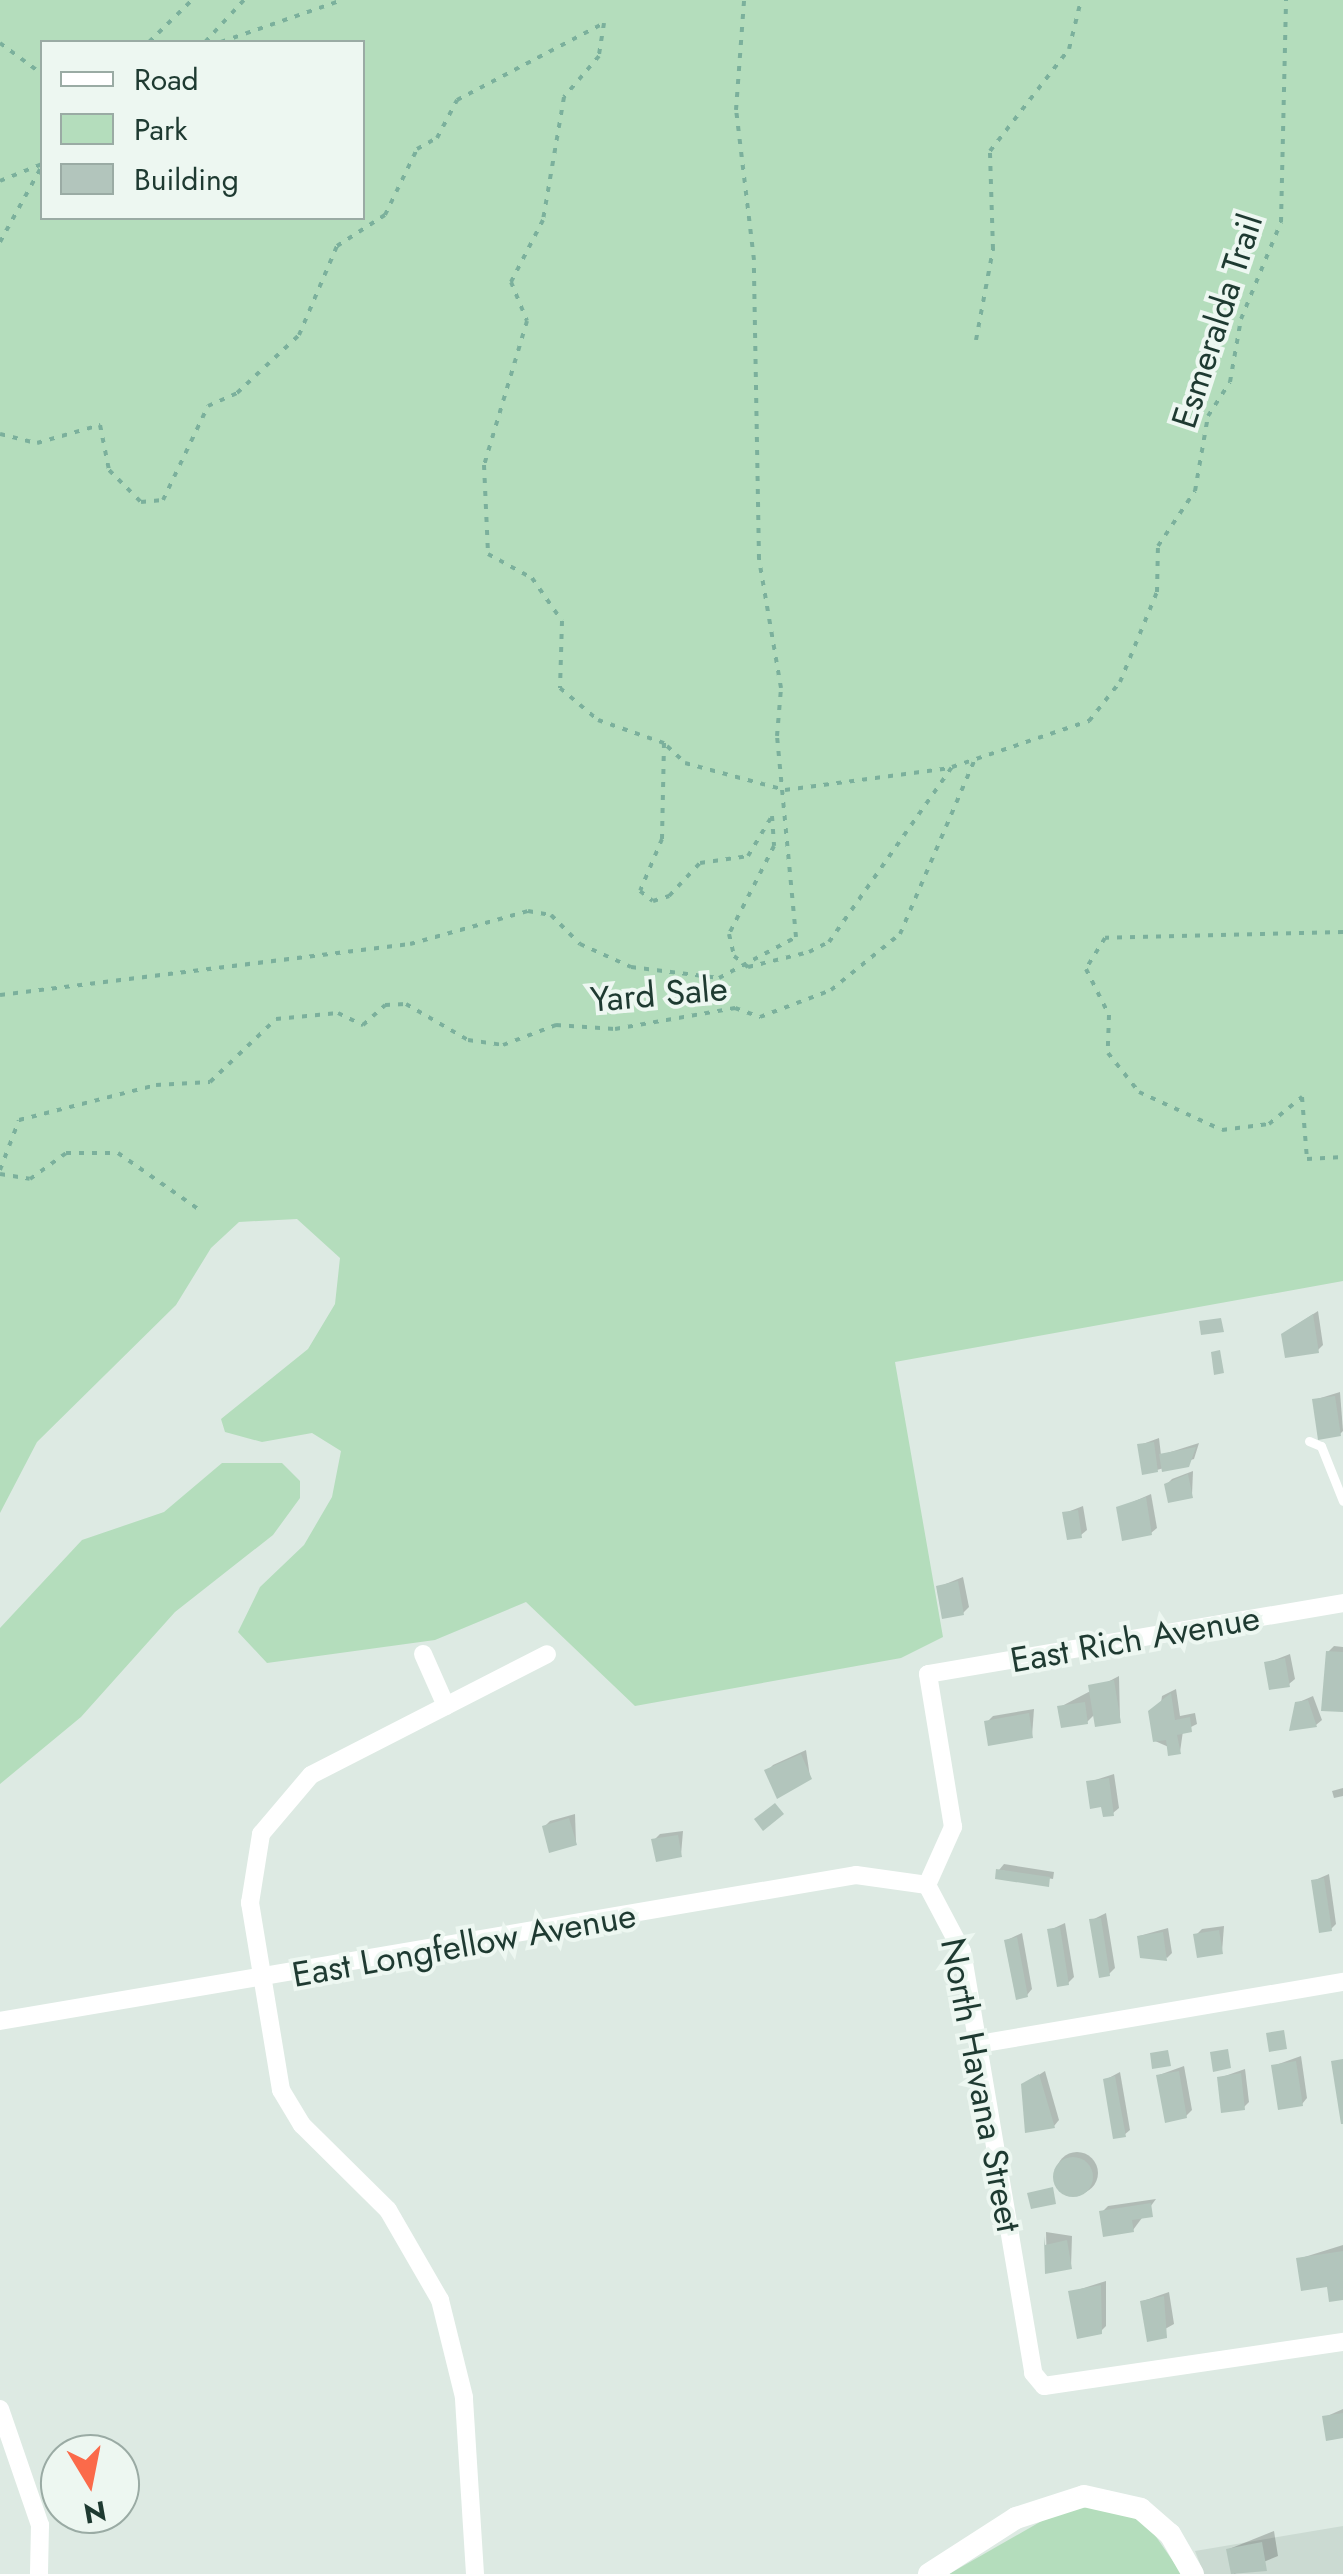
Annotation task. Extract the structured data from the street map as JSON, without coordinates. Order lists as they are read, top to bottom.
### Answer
{
  "streets": {
    "street": ["East Rich Avenue", "East Longfellow Avenue", "North Havana Street"],
    "path": ["Esmeralda Trail", "Yard Sale"]
  },
  "crossings": [
    ["Esmeralda Trail", "Yard Sale"],
    ["East Rich Avenue", "East Longfellow Avenue"],
    ["East Rich Avenue", "North Havana Street"],
    ["East Longfellow Avenue", "North Havana Street"]
  ],
  "legend": ["Road", "Park", "Building"],
  "north": "bottom"
}
